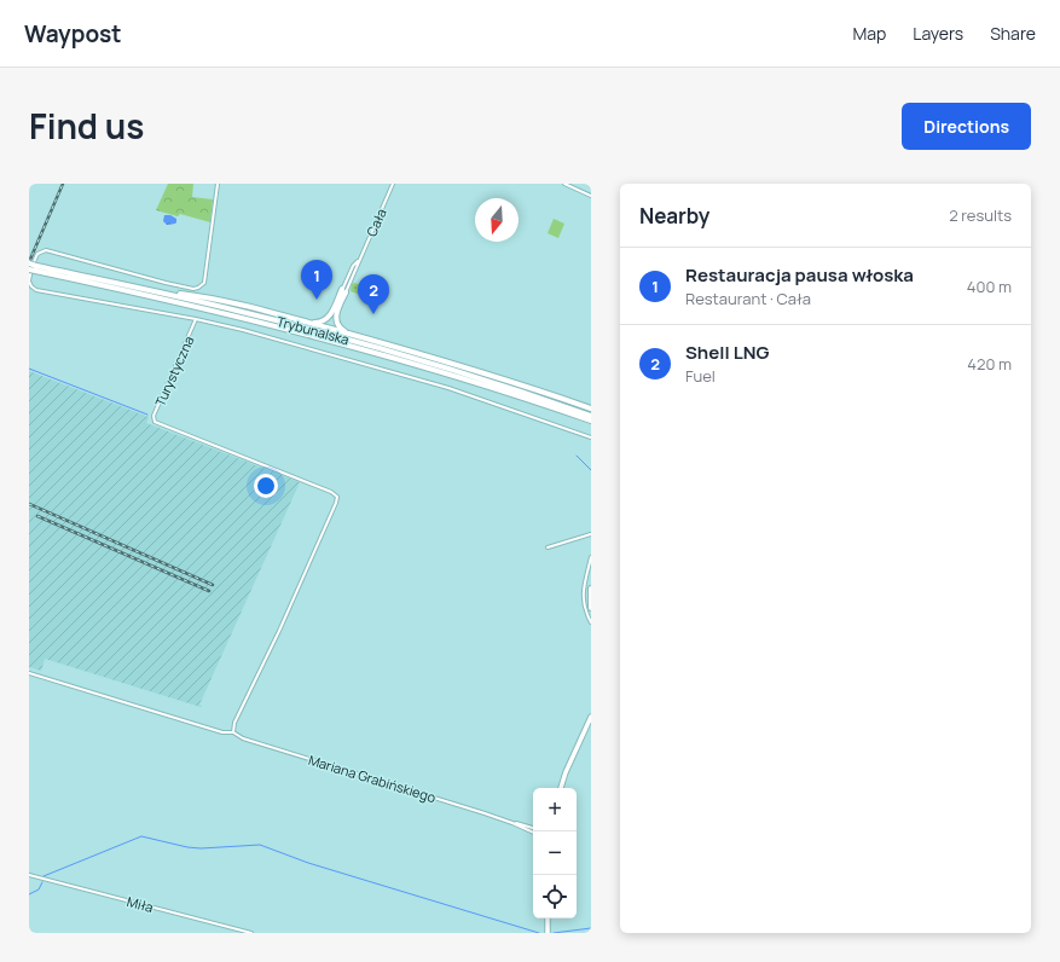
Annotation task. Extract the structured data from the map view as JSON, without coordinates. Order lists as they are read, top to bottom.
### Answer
{
  "streets": {
    "highway": ["Trybunalska"],
    "street": [
      "Cała",
      "Turystyczna",
      "Mariana Grabińskiego",
      "Miła"
    ]
  },
  "crossings": [
    ["Turystyczna", "Mariana Grabińskiego"]
  ],
  "north": "bottom",
  "page": {
    "header": "Waypost",
    "nav": ["Map", "Layers", "Share"],
    "title": "Find us",
    "buttons": "Directions",
    "heading": ["Nearby", "2 results"],
    "list": [
      {
        "mark": "1",
        "name": "Restauracja pausa włoska",
        "note": "Restaurant · Cała",
        "value": "400 m"
      },
      {
        "mark": "2",
        "name": "Shell LNG",
        "note": "Fuel",
        "value": "420 m"
      }
    ],
    "pins": ["1", "2"],
    "map_buttons": ["+", "−"]
  }
}
